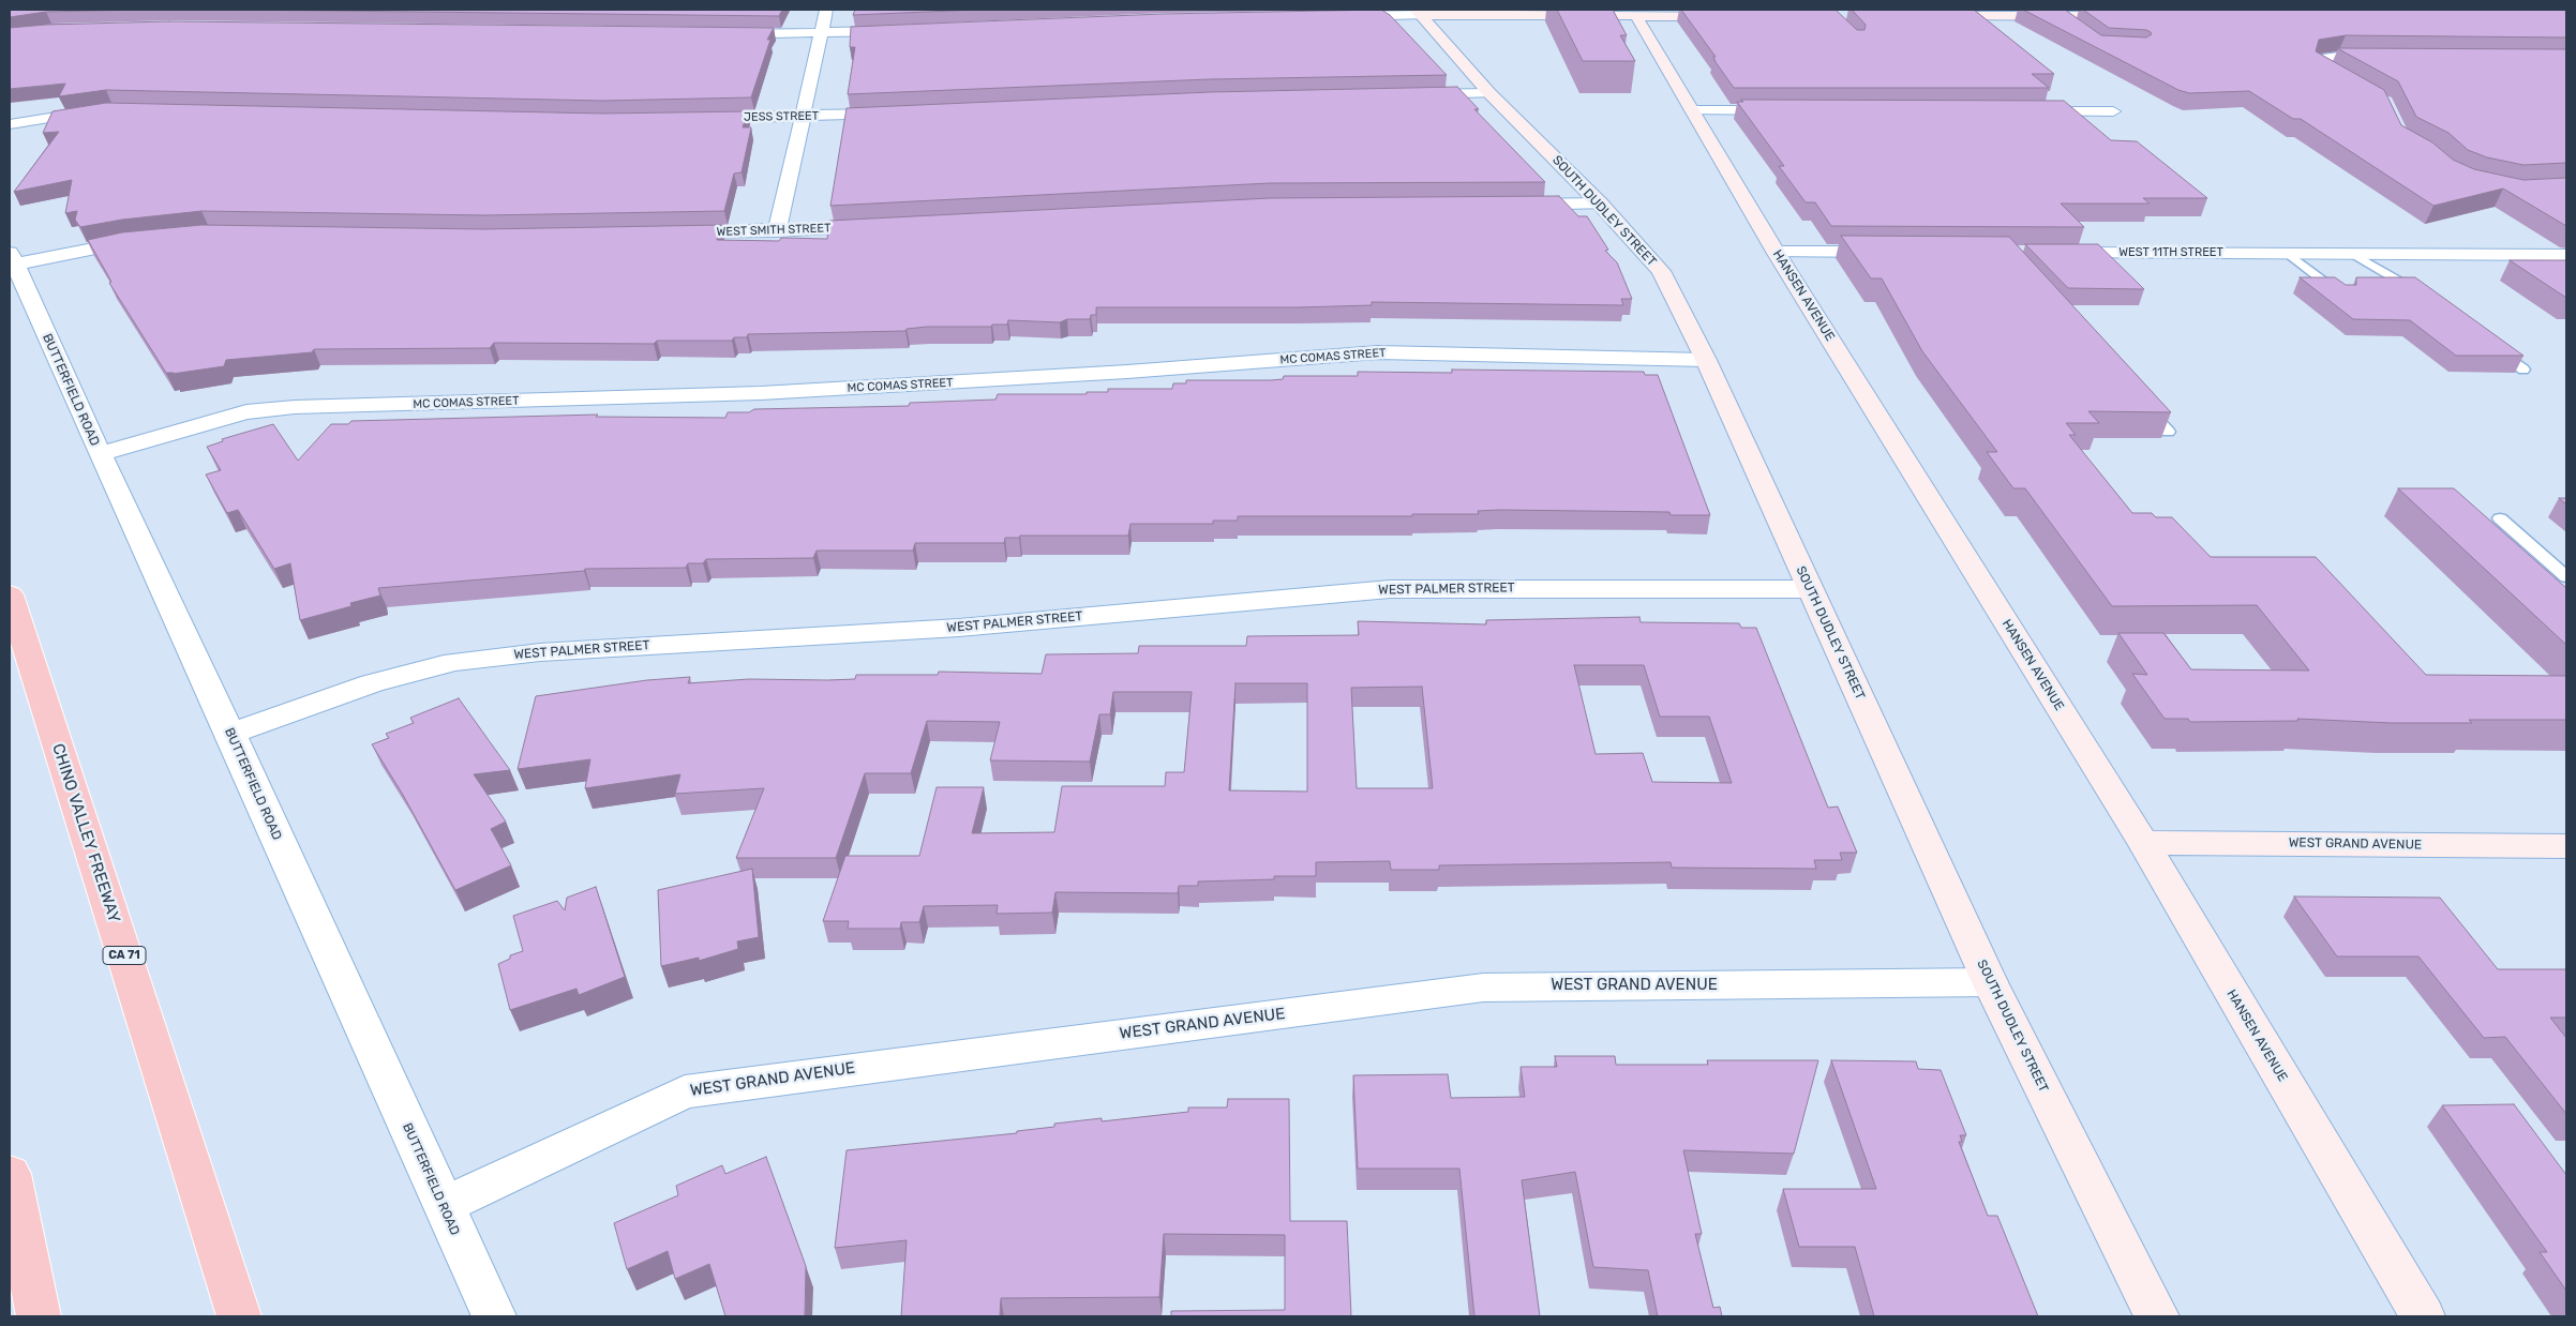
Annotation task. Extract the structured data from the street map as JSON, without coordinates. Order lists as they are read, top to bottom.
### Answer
{
  "streets": {
    "highway": ["CHINO VALLEY FREEWAY", "CA 71"],
    "street": [
      "JESS STREET",
      "SOUTH DUDLEY STREET",
      "WEST SMITH STREET",
      "WEST 11TH STREET",
      "HANSEN AVENUE",
      "MC COMAS STREET",
      "BUTTERFIELD ROAD",
      "WEST PALMER STREET",
      "WEST GRAND AVENUE"
    ]
  },
  "crossings": [
    ["SOUTH DUDLEY STREET", "MC COMAS STREET"],
    ["SOUTH DUDLEY STREET", "WEST PALMER STREET"],
    ["SOUTH DUDLEY STREET", "WEST GRAND AVENUE"],
    ["HANSEN AVENUE", "WEST GRAND AVENUE"],
    ["MC COMAS STREET", "BUTTERFIELD ROAD"],
    ["BUTTERFIELD ROAD", "WEST PALMER STREET"],
    ["BUTTERFIELD ROAD", "WEST GRAND AVENUE"]
  ]
}
